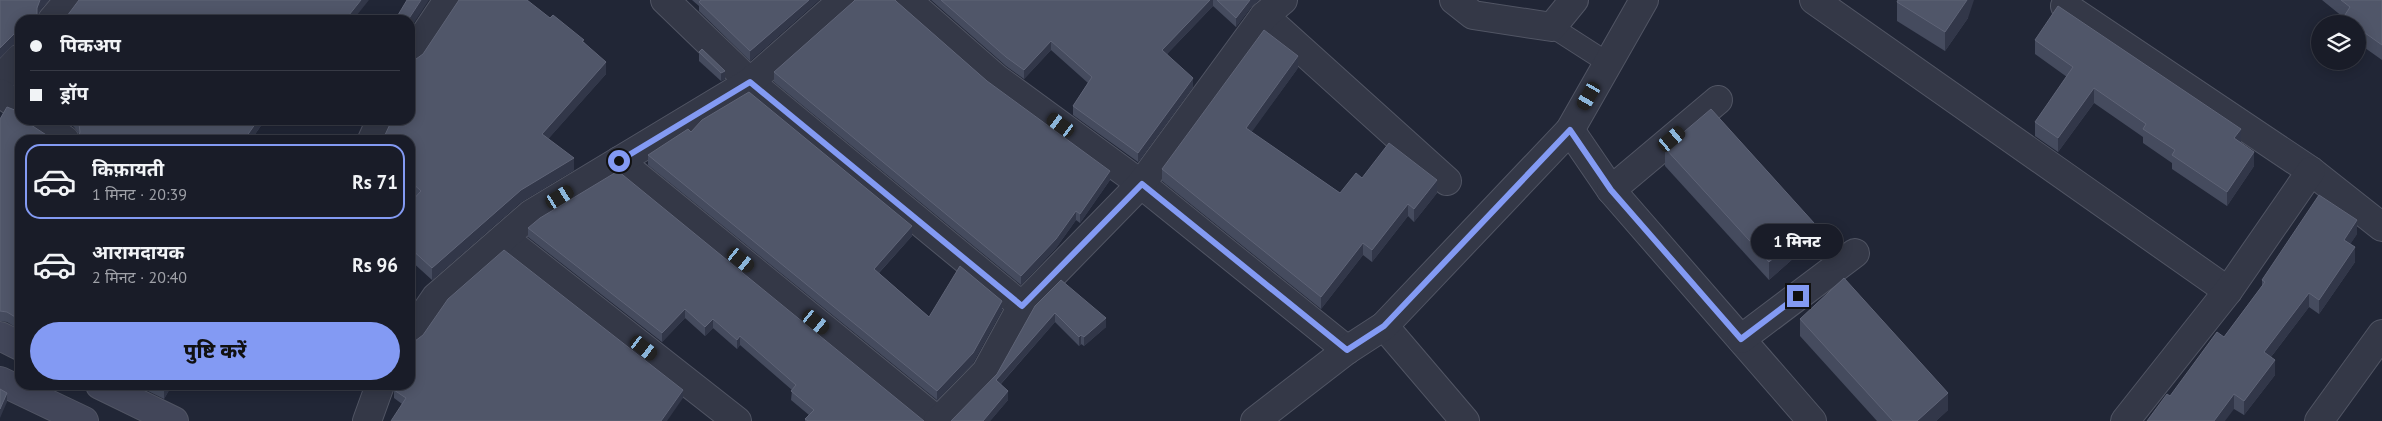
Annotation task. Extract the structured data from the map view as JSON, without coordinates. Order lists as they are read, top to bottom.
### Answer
{
  "page": {
    "banner": ["पिकअप", "ड्रॉप"],
    "list": [
      {
        "name": "किफ़ायती",
        "note": "1 मिनट · 20:39",
        "value": "Rs 71"
      },
      {
        "name": "आरामदायक",
        "note": "2 मिनट · 20:40",
        "value": "Rs 96"
      }
    ],
    "bubble": "1 मिनट",
    "buttons": "पुष्टि करें"
  }
}
